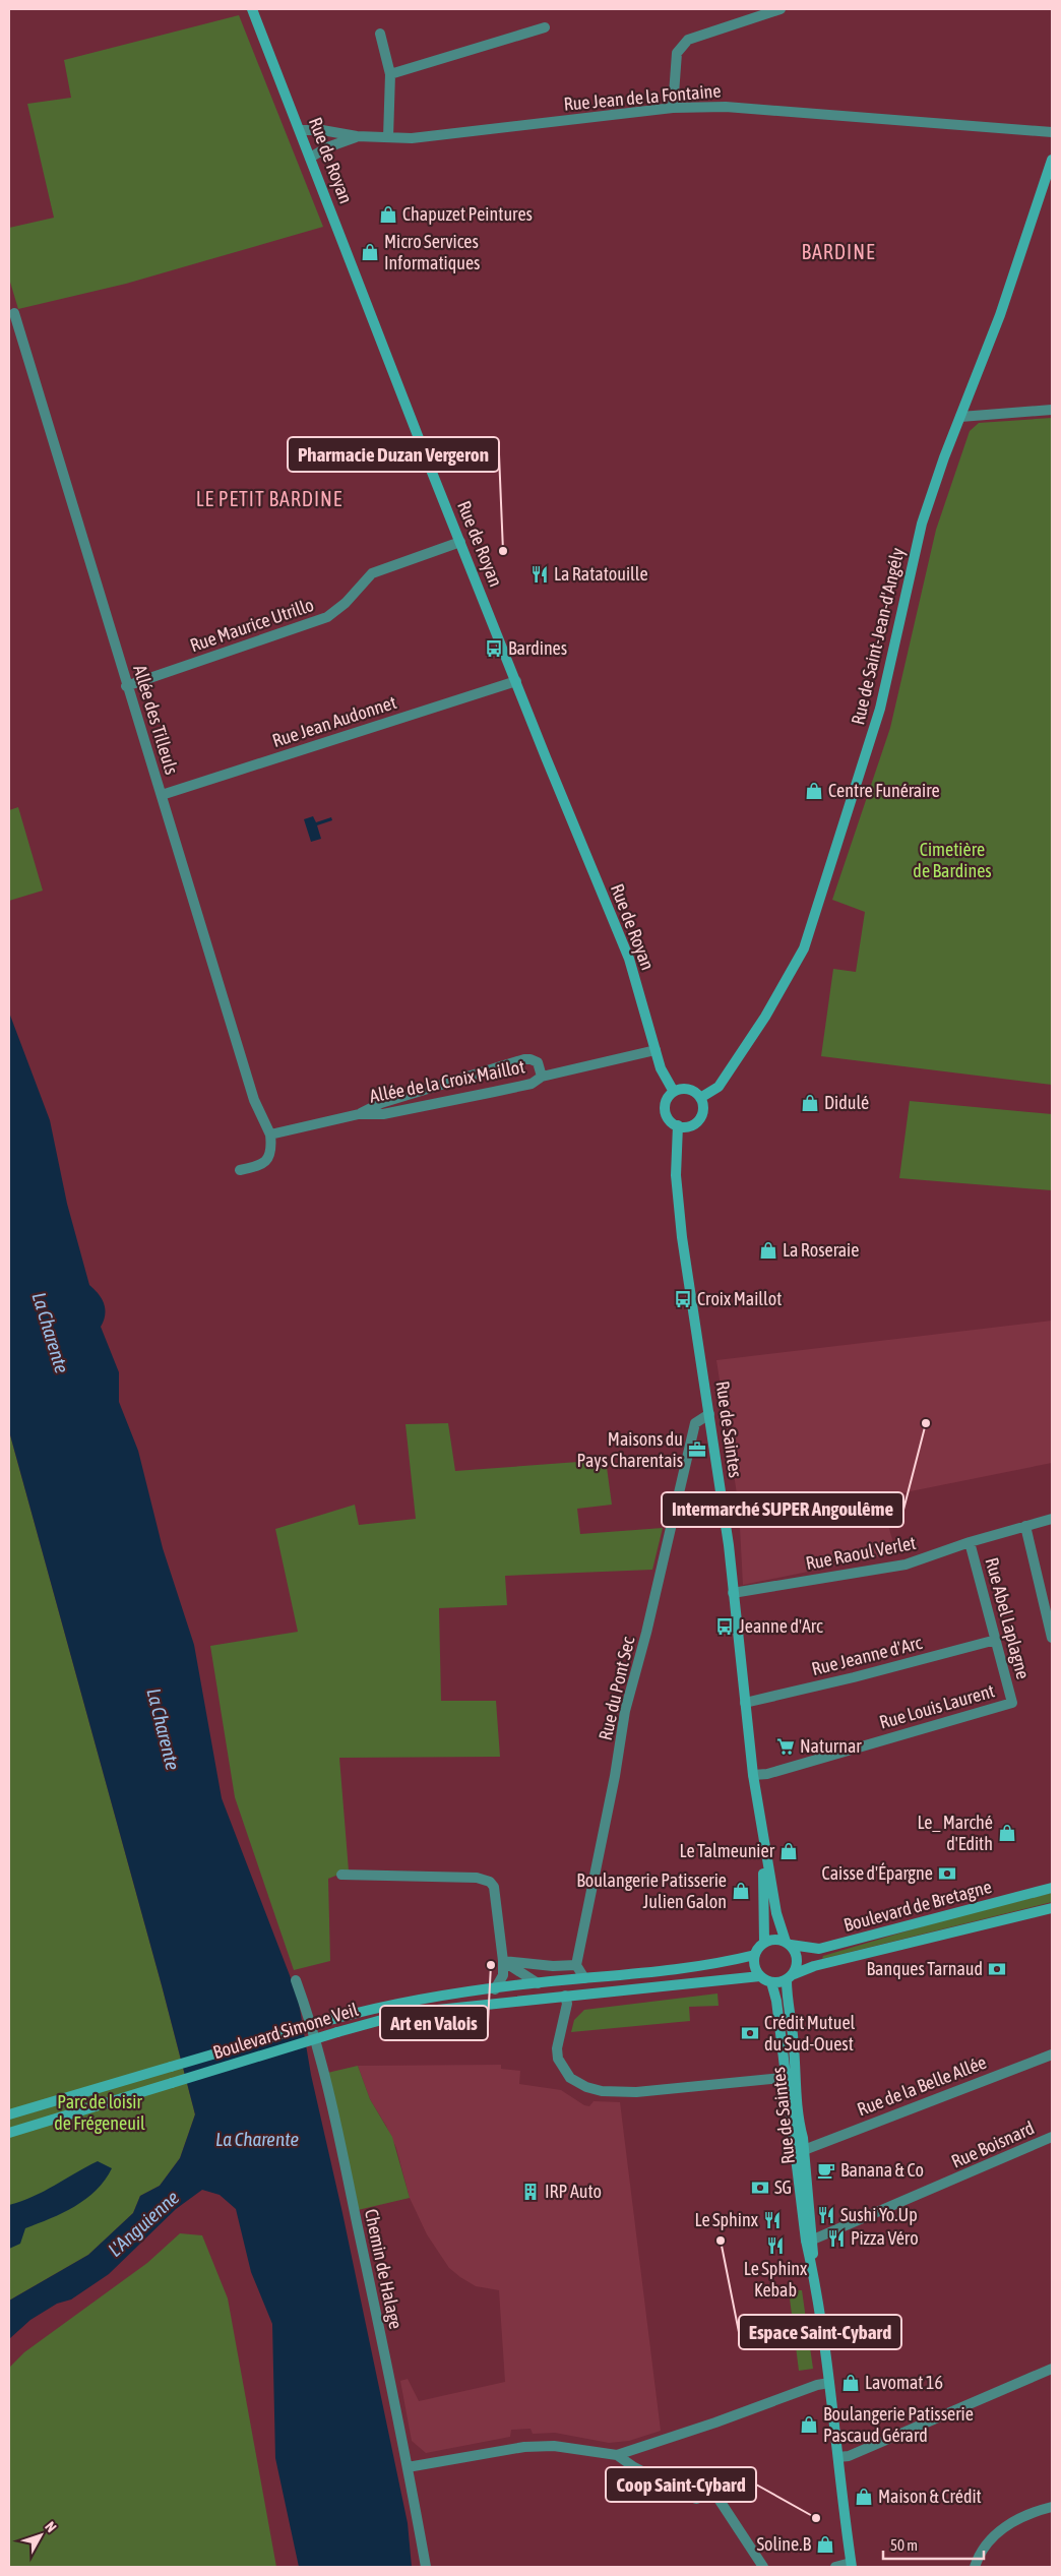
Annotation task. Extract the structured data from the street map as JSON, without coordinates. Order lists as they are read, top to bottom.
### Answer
{
  "streets": {
    "main road": [
      "Rue de Royan",
      "Rue de Saint-Jean-d'Angély",
      "Rue de Saintes",
      "Boulevard de Bretagne",
      "Boulevard Simone Veil"
    ],
    "street": [
      "Rue Jean de la Fontaine",
      "Rue Maurice Utrillo",
      "Allée des Tilleuls",
      "Rue Jean Audonnet",
      "Allée de la Croix Maillot",
      "Rue Raoul Verlet",
      "Rue Abel Laplagne",
      "Rue Jeanne d'Arc",
      "Rue du Pont Sec",
      "Rue Louis Laurent",
      "Rue de la Belle Allée",
      "Rue Boisnard",
      "Chemin de Halage"
    ]
  },
  "crossings": [
    ["Rue Jean de la Fontaine", "Rue de Royan"],
    ["Rue de Royan", "Rue Maurice Utrillo"],
    ["Rue de Royan", "Rue de Saint-Jean-d'Angély"],
    ["Rue de Royan", "Rue Jean Audonnet"],
    ["Rue de Royan", "Allée de la Croix Maillot"],
    ["Rue de Royan", "Rue de Saintes"],
    ["Rue Maurice Utrillo", "Allée des Tilleuls"],
    ["Rue de Saint-Jean-d'Angély", "Rue de Saintes"],
    ["Allée des Tilleuls", "Rue Jean Audonnet"],
    ["Allée des Tilleuls", "Allée de la Croix Maillot"],
    ["Rue de Saintes", "Rue Raoul Verlet"],
    ["Rue de Saintes", "Rue Jeanne d'Arc"],
    ["Rue de Saintes", "Rue du Pont Sec"],
    ["Rue de Saintes", "Rue Louis Laurent"],
    ["Rue de Saintes", "Boulevard de Bretagne"],
    ["Rue de Saintes", "Boulevard Simone Veil"],
    ["Rue de Saintes", "Rue de la Belle Allée"],
    ["Rue de Saintes", "Rue Boisnard"],
    ["Rue Raoul Verlet", "Rue Abel Laplagne"],
    ["Rue Abel Laplagne", "Rue Jeanne d'Arc"],
    ["Rue Abel Laplagne", "Rue Louis Laurent"],
    ["Boulevard de Bretagne", "Boulevard Simone Veil"]
  ],
  "districts": ["BARDINE", "LE PETIT BARDINE"],
  "water": ["La Charente", "L'Anguienne"],
  "parks": ["Cimetière de Bardines", "Parc de loisir de Frégeneuil"],
  "places": {
    "shop": [
      "Chapuzet Peintures",
      "Micro Services Informatiques",
      "Centre Funéraire",
      "Didulé",
      "La Roseraie",
      "Le_ Marché d'Edith",
      "Le Talmeunier",
      "Boulangerie Patisserie Julien Galon",
      "Lavomat 16",
      "Boulangerie Patisserie Pascaud Gérard",
      "Maison & Crédit",
      "Soline.B"
    ],
    "other": [
      "Pharmacie Duzan Vergeron",
      "Intermarché SUPER Angoulême",
      "Art en Valois",
      "Espace Saint-Cybard",
      "Coop Saint-Cybard"
    ],
    "restaurant": [
      "La Ratatouille",
      "Sushi Yo.Up",
      "Le Sphinx",
      "Pizza Véro",
      "Le Sphinx Kebab"
    ],
    "bus stop": ["Bardines", "Croix Maillot", "Jeanne d'Arc"],
    "office": ["Maisons du Pays Charentais"],
    "supermarket": ["Naturnar"],
    "bank": [
      "Caisse d'Épargne",
      "Banques Tarnaud",
      "Crédit Mutuel du Sud-Ouest",
      "SG"
    ],
    "cafe": ["Banana & Co"],
    "building": ["IRP Auto"]
  },
  "scale_bar": "50 m",
  "north": "top right"
}
